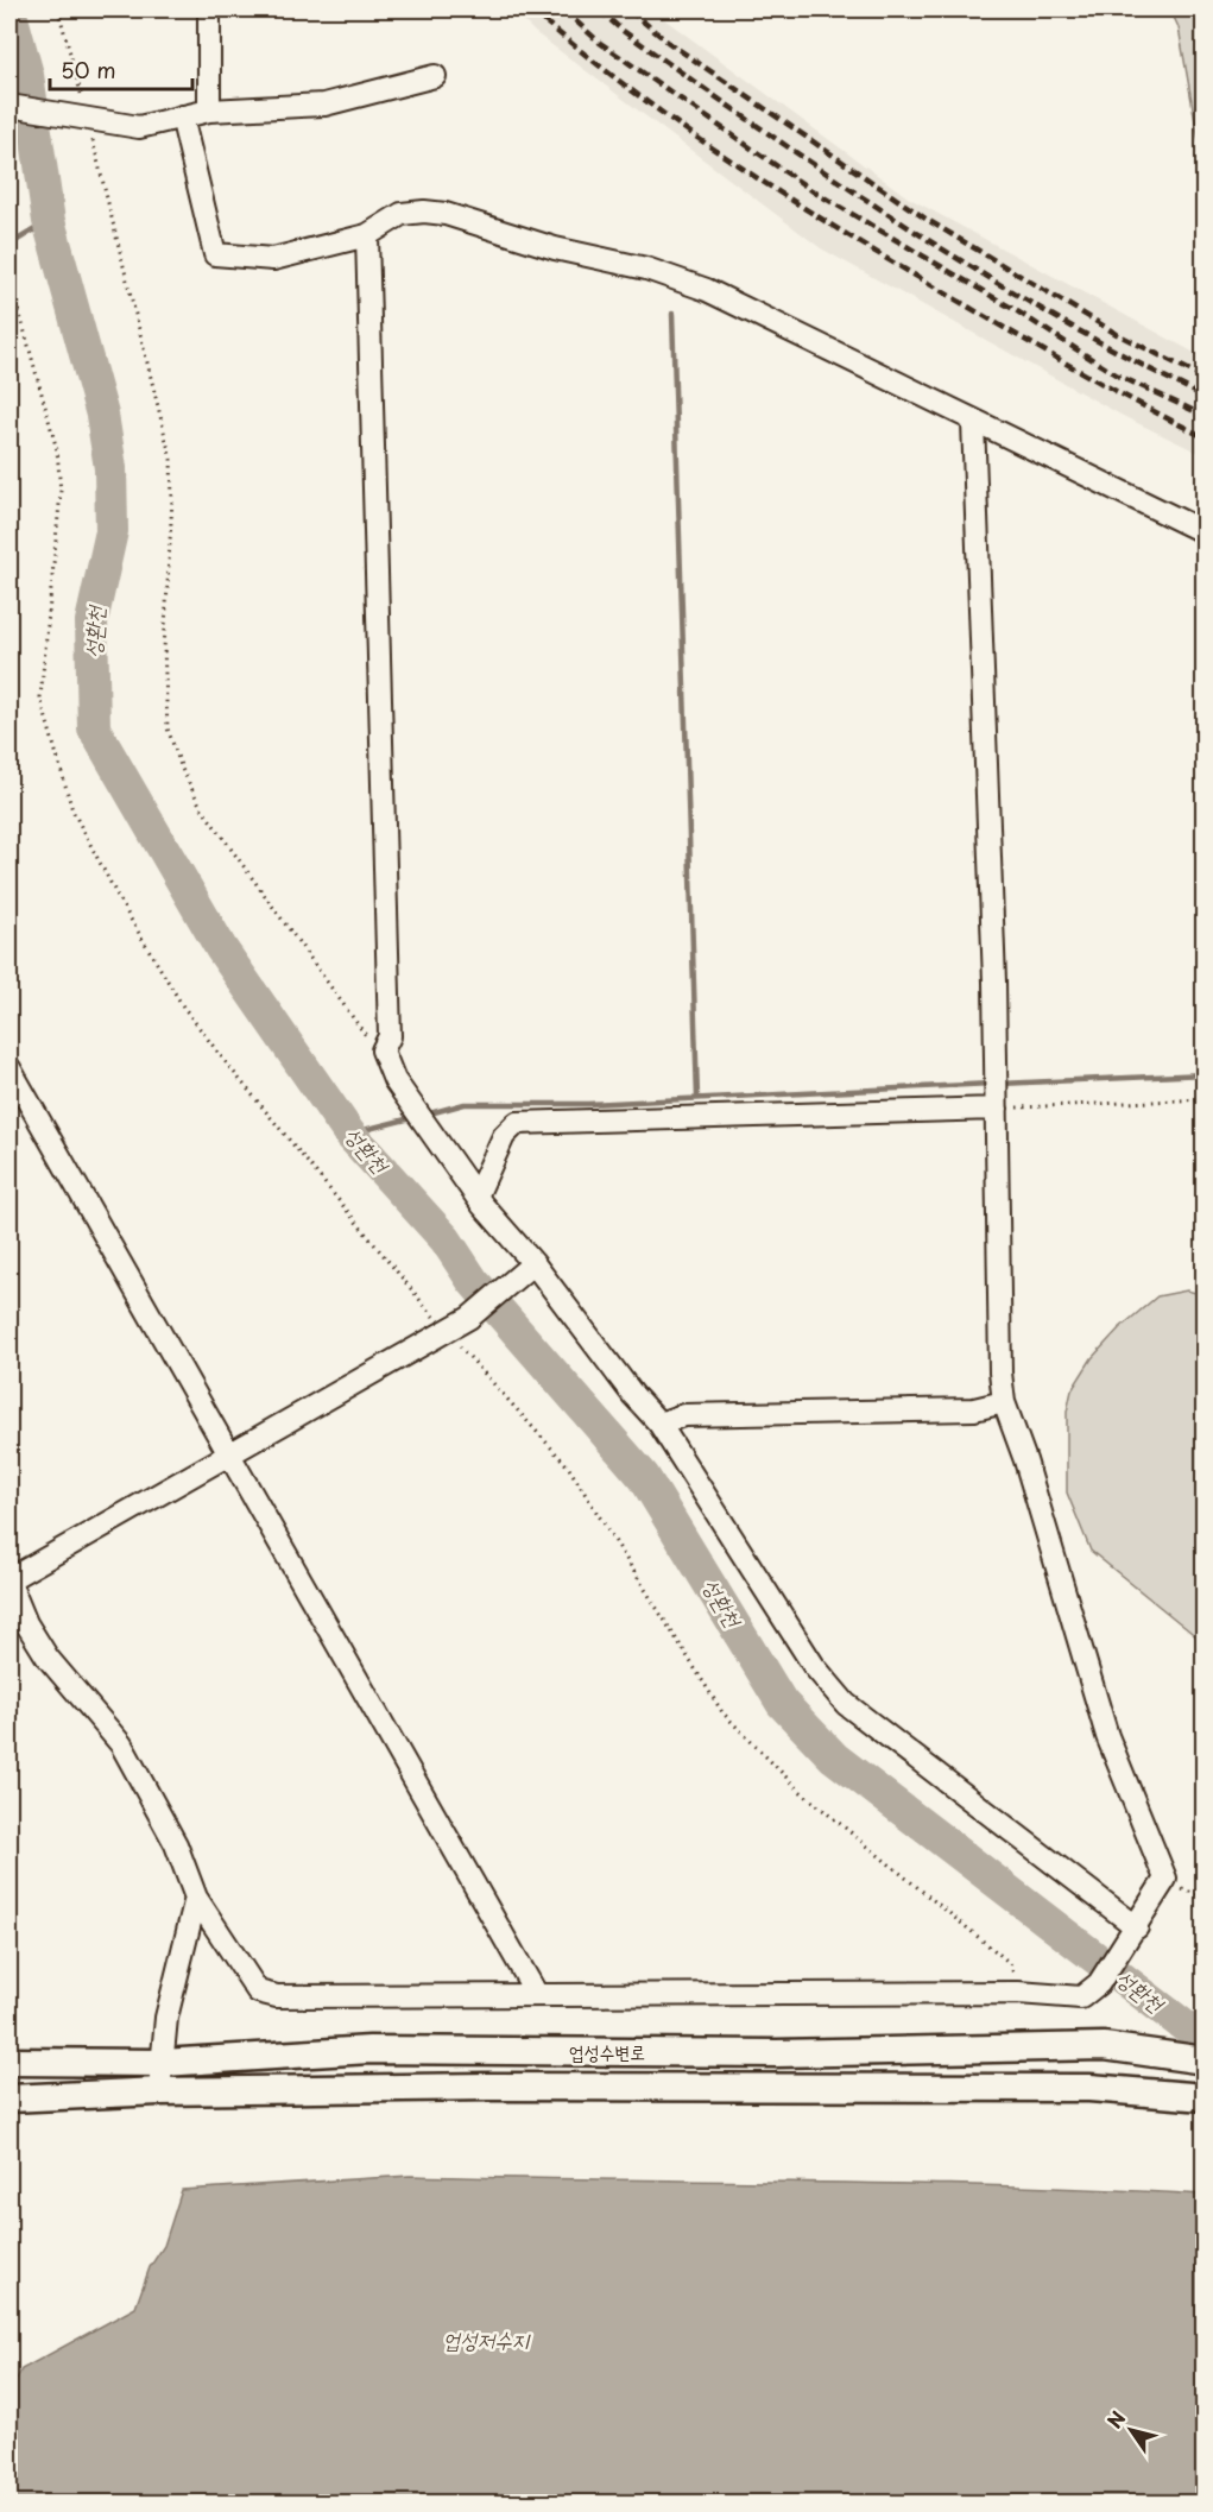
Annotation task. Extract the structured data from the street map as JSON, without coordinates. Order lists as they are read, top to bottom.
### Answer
{
  "streets": {
    "main road": ["업성수변로"]
  },
  "water": ["성환천", "업성저수지"],
  "scale_bar": "50 m",
  "north": "top left"
}
